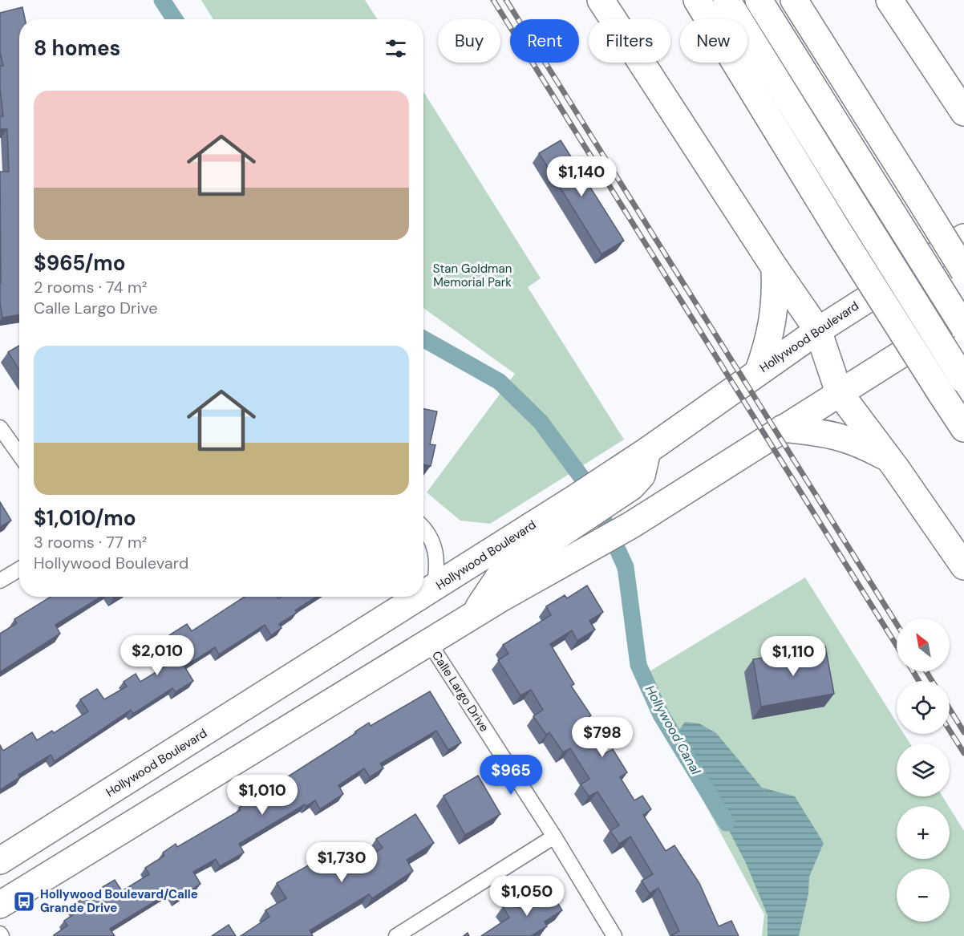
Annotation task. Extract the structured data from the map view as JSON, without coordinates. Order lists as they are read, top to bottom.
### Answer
{
  "streets": {
    "highway": ["Hollywood Boulevard"],
    "street": ["Calle Largo Drive"]
  },
  "water": ["Hollywood Canal"],
  "parks": ["Stan Goldman Memorial Park"],
  "places": {
    "bus stop": ["Hollywood Boulevard/Calle Grande Drive"]
  },
  "north": "top left",
  "page": {
    "chip": [
      "Buy",
      "Rent",
      "Filters",
      "New"
    ],
    "heading": "8 homes",
    "list": [
      {
        "name": "$965/mo",
        "note": "2 rooms · 74 m² · Calle Largo Drive"
      },
      {
        "name": "$1,010/mo",
        "note": "3 rooms · 77 m² · Hollywood Boulevard"
      }
    ],
    "price": [
      "$1,140",
      "$2,010",
      "$1,110",
      "$798",
      "$965",
      "$1,010",
      "$1,730",
      "$1,050"
    ],
    "map_buttons": ["+", "−"]
  }
}
